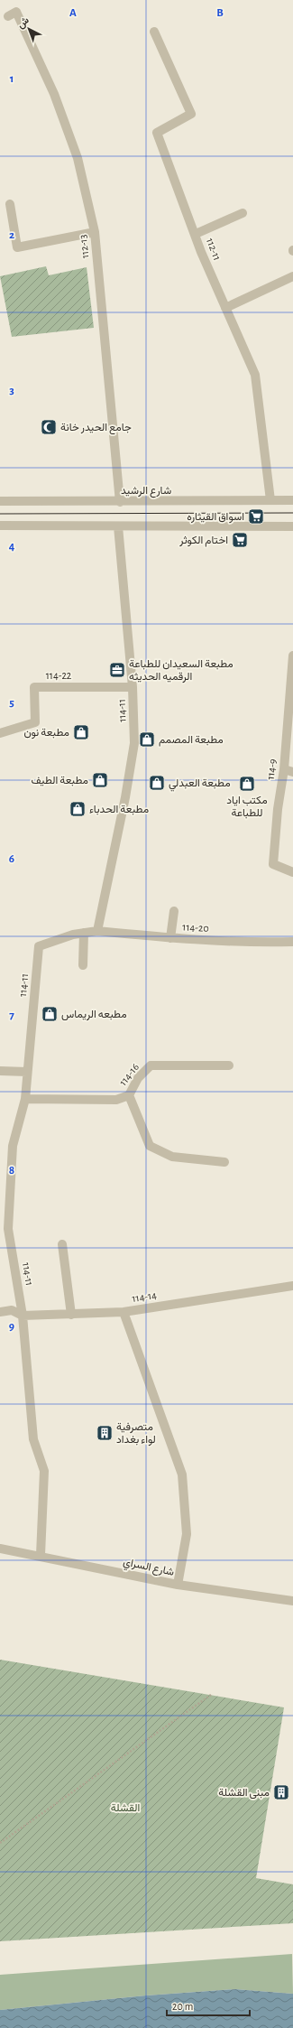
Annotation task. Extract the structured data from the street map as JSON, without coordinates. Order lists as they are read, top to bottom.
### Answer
{
  "streets": {
    "street": [
      "112-13",
      "112-11",
      "شارع الرشيد",
      "114-22",
      "114-11",
      "114-9",
      "114-20",
      "114-16",
      "114-14",
      "شارع السراي"
    ]
  },
  "crossings": [
    ["112-13", "شارع الرشيد"],
    ["112-11", "شارع الرشيد"],
    ["114-22", "114-11"],
    ["114-11", "114-20"],
    ["114-11", "114-16"],
    ["114-11", "114-14"],
    ["114-11", "شارع السراي"]
  ],
  "parks": ["القشلة"],
  "places": {
    "mosque": ["جامع الحيدر خانة"],
    "supermarket": ["اسواق القيثاره", "اختام الكوثر"],
    "office": ["مطبعة السعيدان للطباعة الرقميه الحديثه"],
    "shop": [
      "مطبعة نون",
      "مطبعة المصمم",
      "مطبعة الطيف",
      "مطبعة العبدلي",
      "مكتب اياد للطباعة",
      "مطبعة الحدباء",
      "مطبعه الريماس"
    ],
    "building": ["متصرفية لواء بغداد", "مبنى القشلة"]
  },
  "scale_bar": "20 m",
  "north": "top left",
  "grid": {
    "columns": ["A", "B"],
    "rows": [
      "1",
      "2",
      "3",
      "4",
      "5",
      "6",
      "7",
      "8",
      "9"
    ]
  }
}
